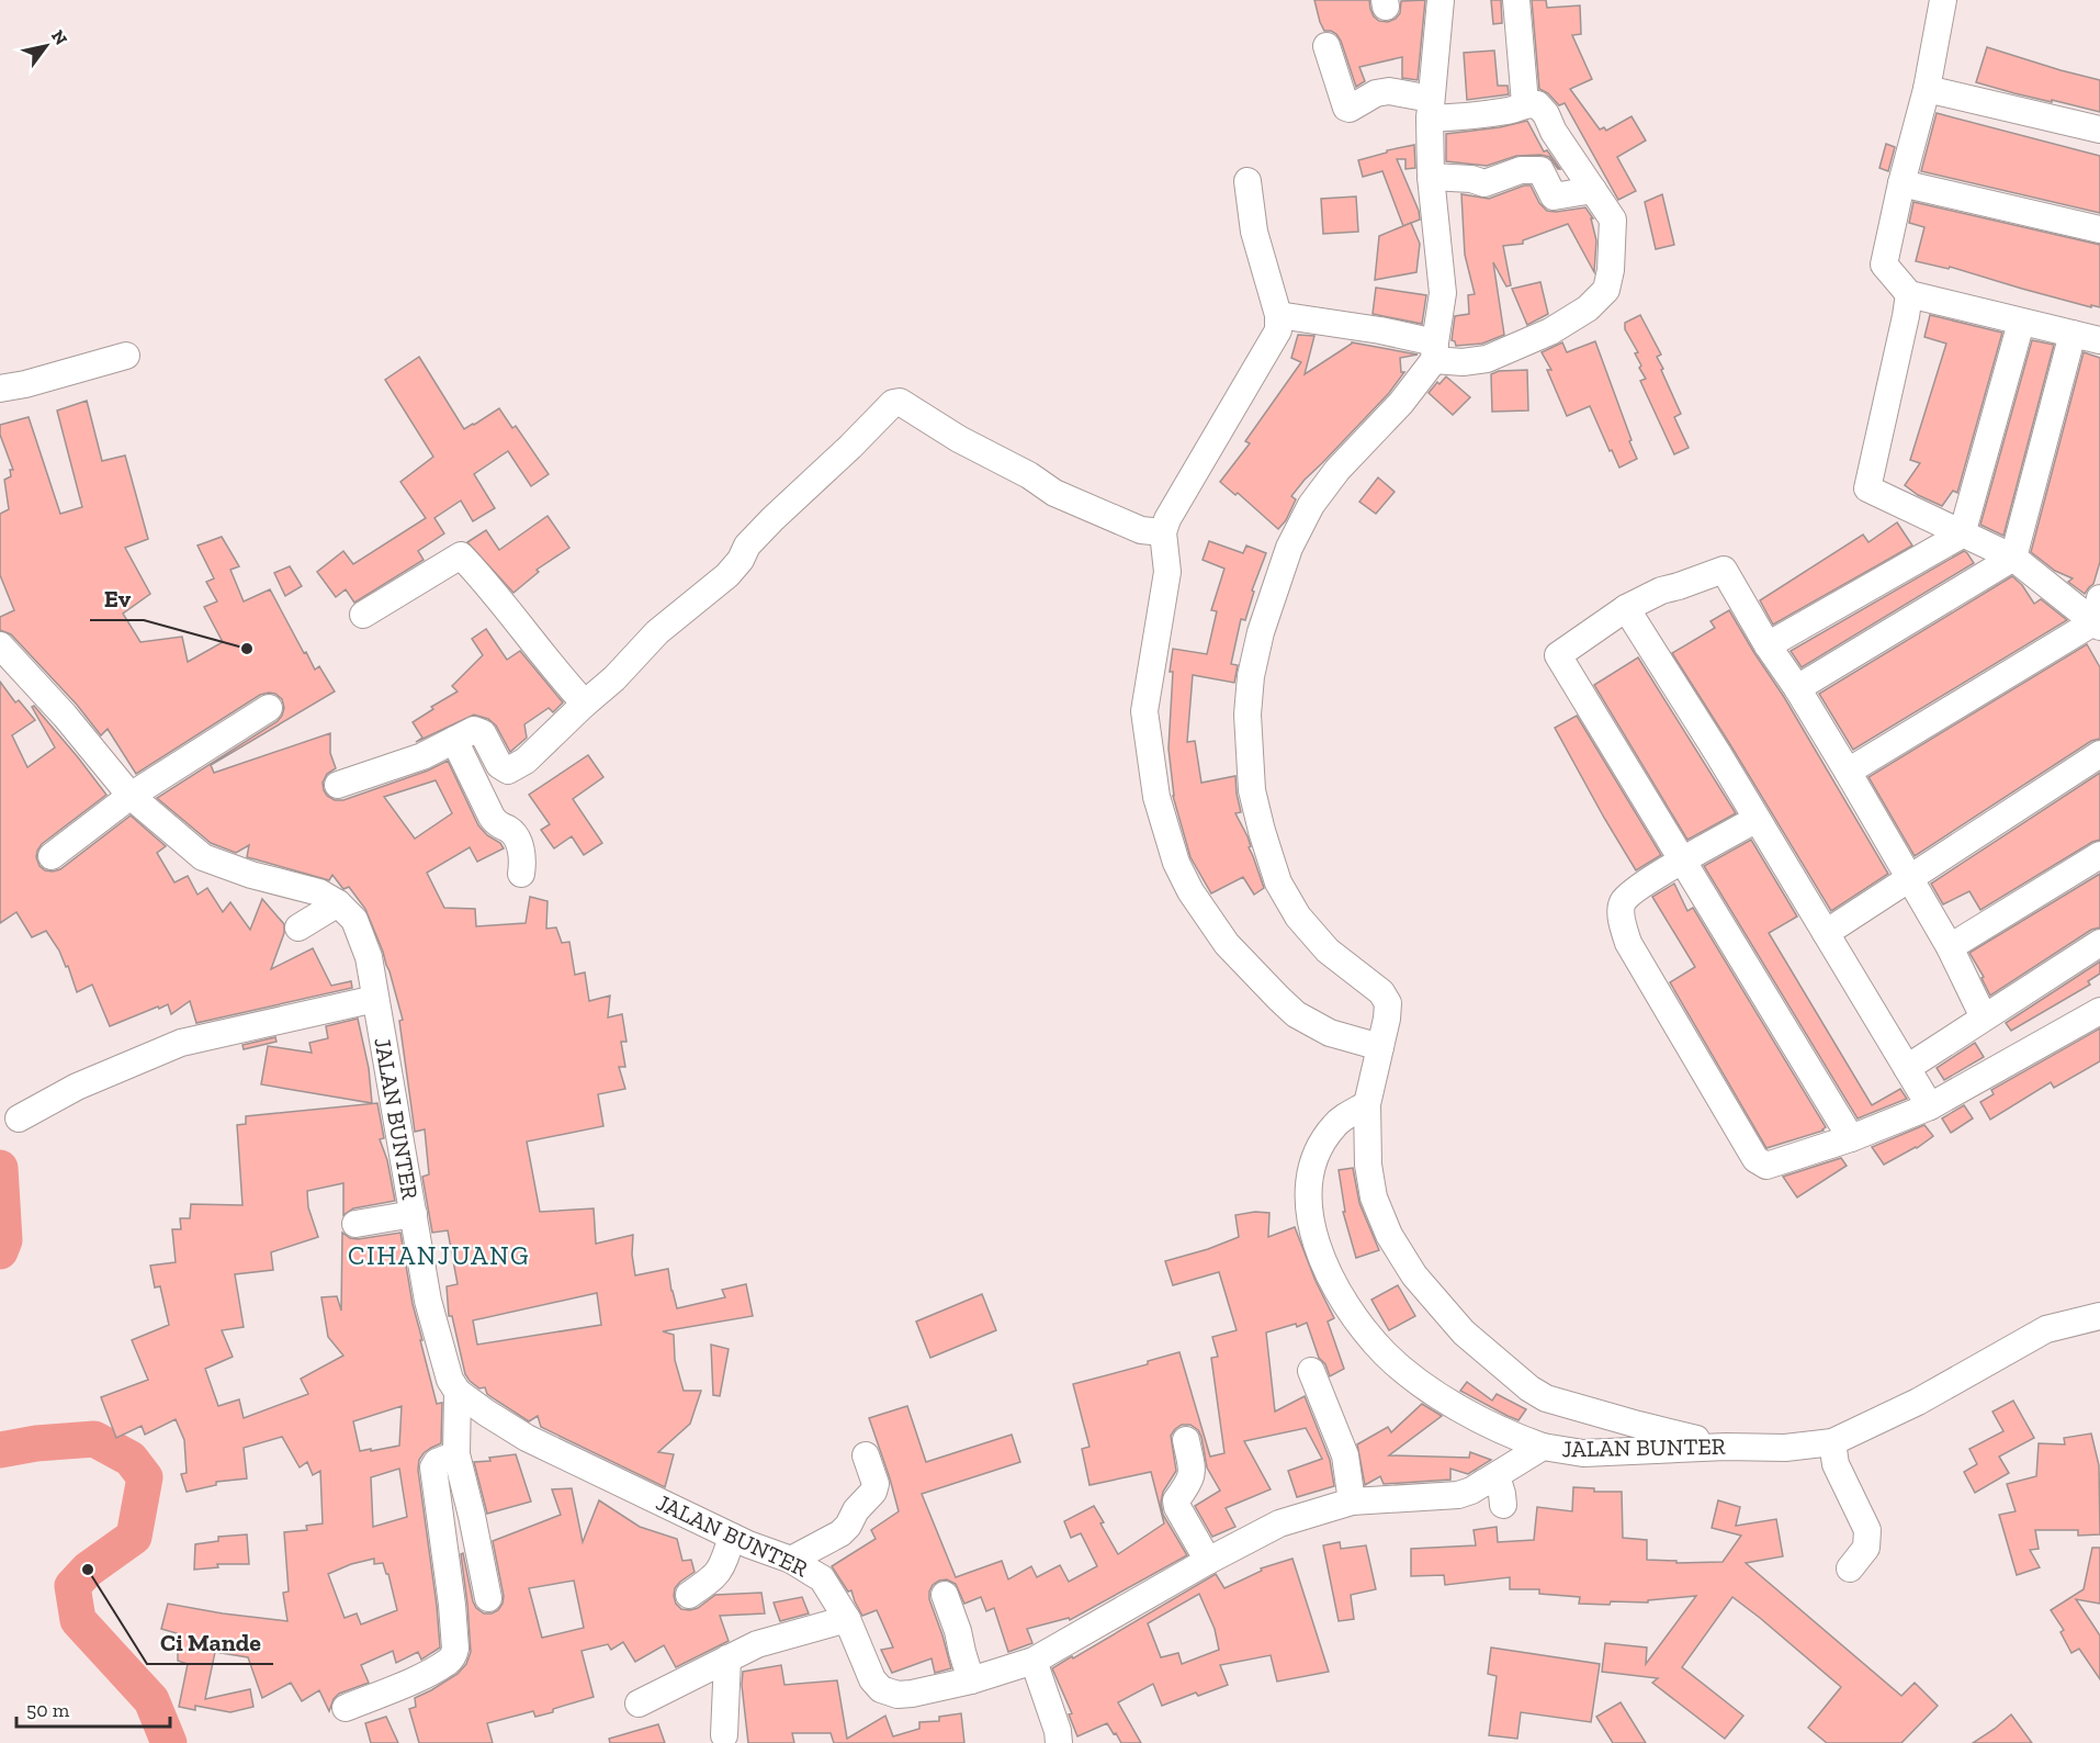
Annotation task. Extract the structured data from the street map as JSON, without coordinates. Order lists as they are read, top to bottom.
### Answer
{
  "streets": {
    "street": ["JALAN BUNTER"]
  },
  "districts": ["CIHANJUANG"],
  "places": ["Ev", "Ci Mande"],
  "scale_bar": "50 m",
  "north": "top right"
}
